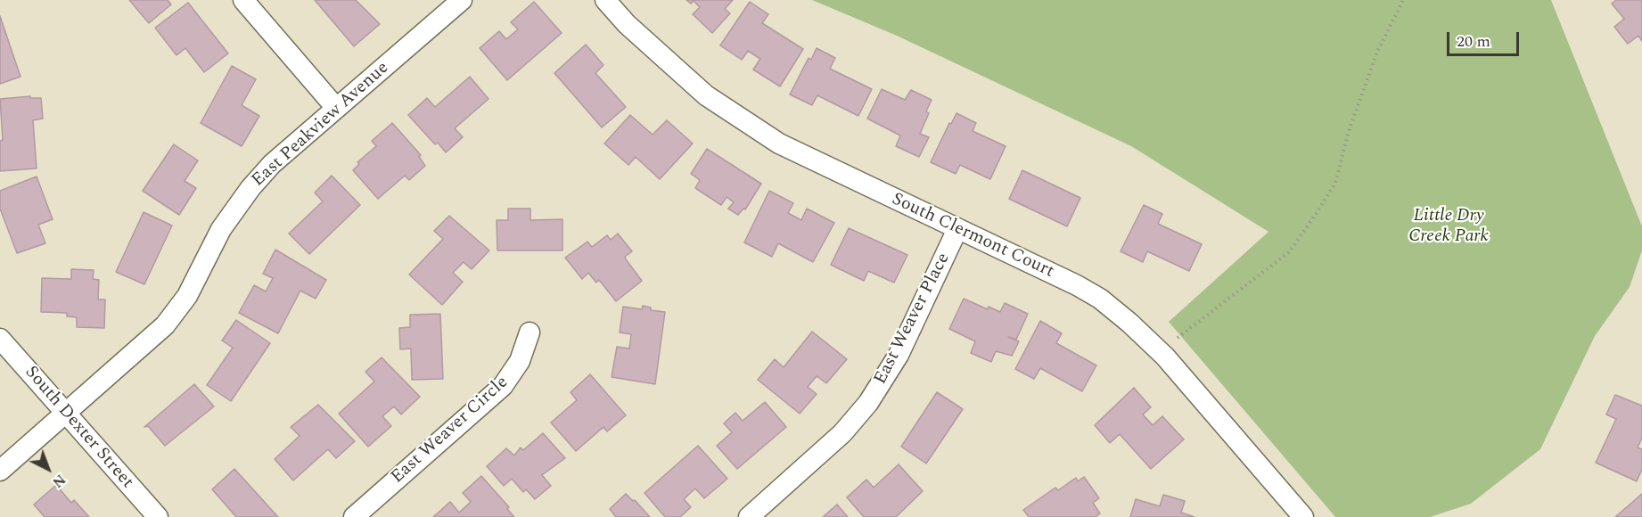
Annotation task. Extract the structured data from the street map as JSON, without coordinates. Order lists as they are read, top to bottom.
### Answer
{
  "streets": {
    "street": [
      "East Peakview Avenue",
      "South Clermont Court",
      "East Weaver Place",
      "South Dexter Street",
      "East Weaver Circle"
    ]
  },
  "crossings": [
    ["East Peakview Avenue", "South Dexter Street"],
    ["South Clermont Court", "East Weaver Place"]
  ],
  "parks": ["Little Dry Creek Park"],
  "scale_bar": "20 m",
  "north": "bottom right"
}
